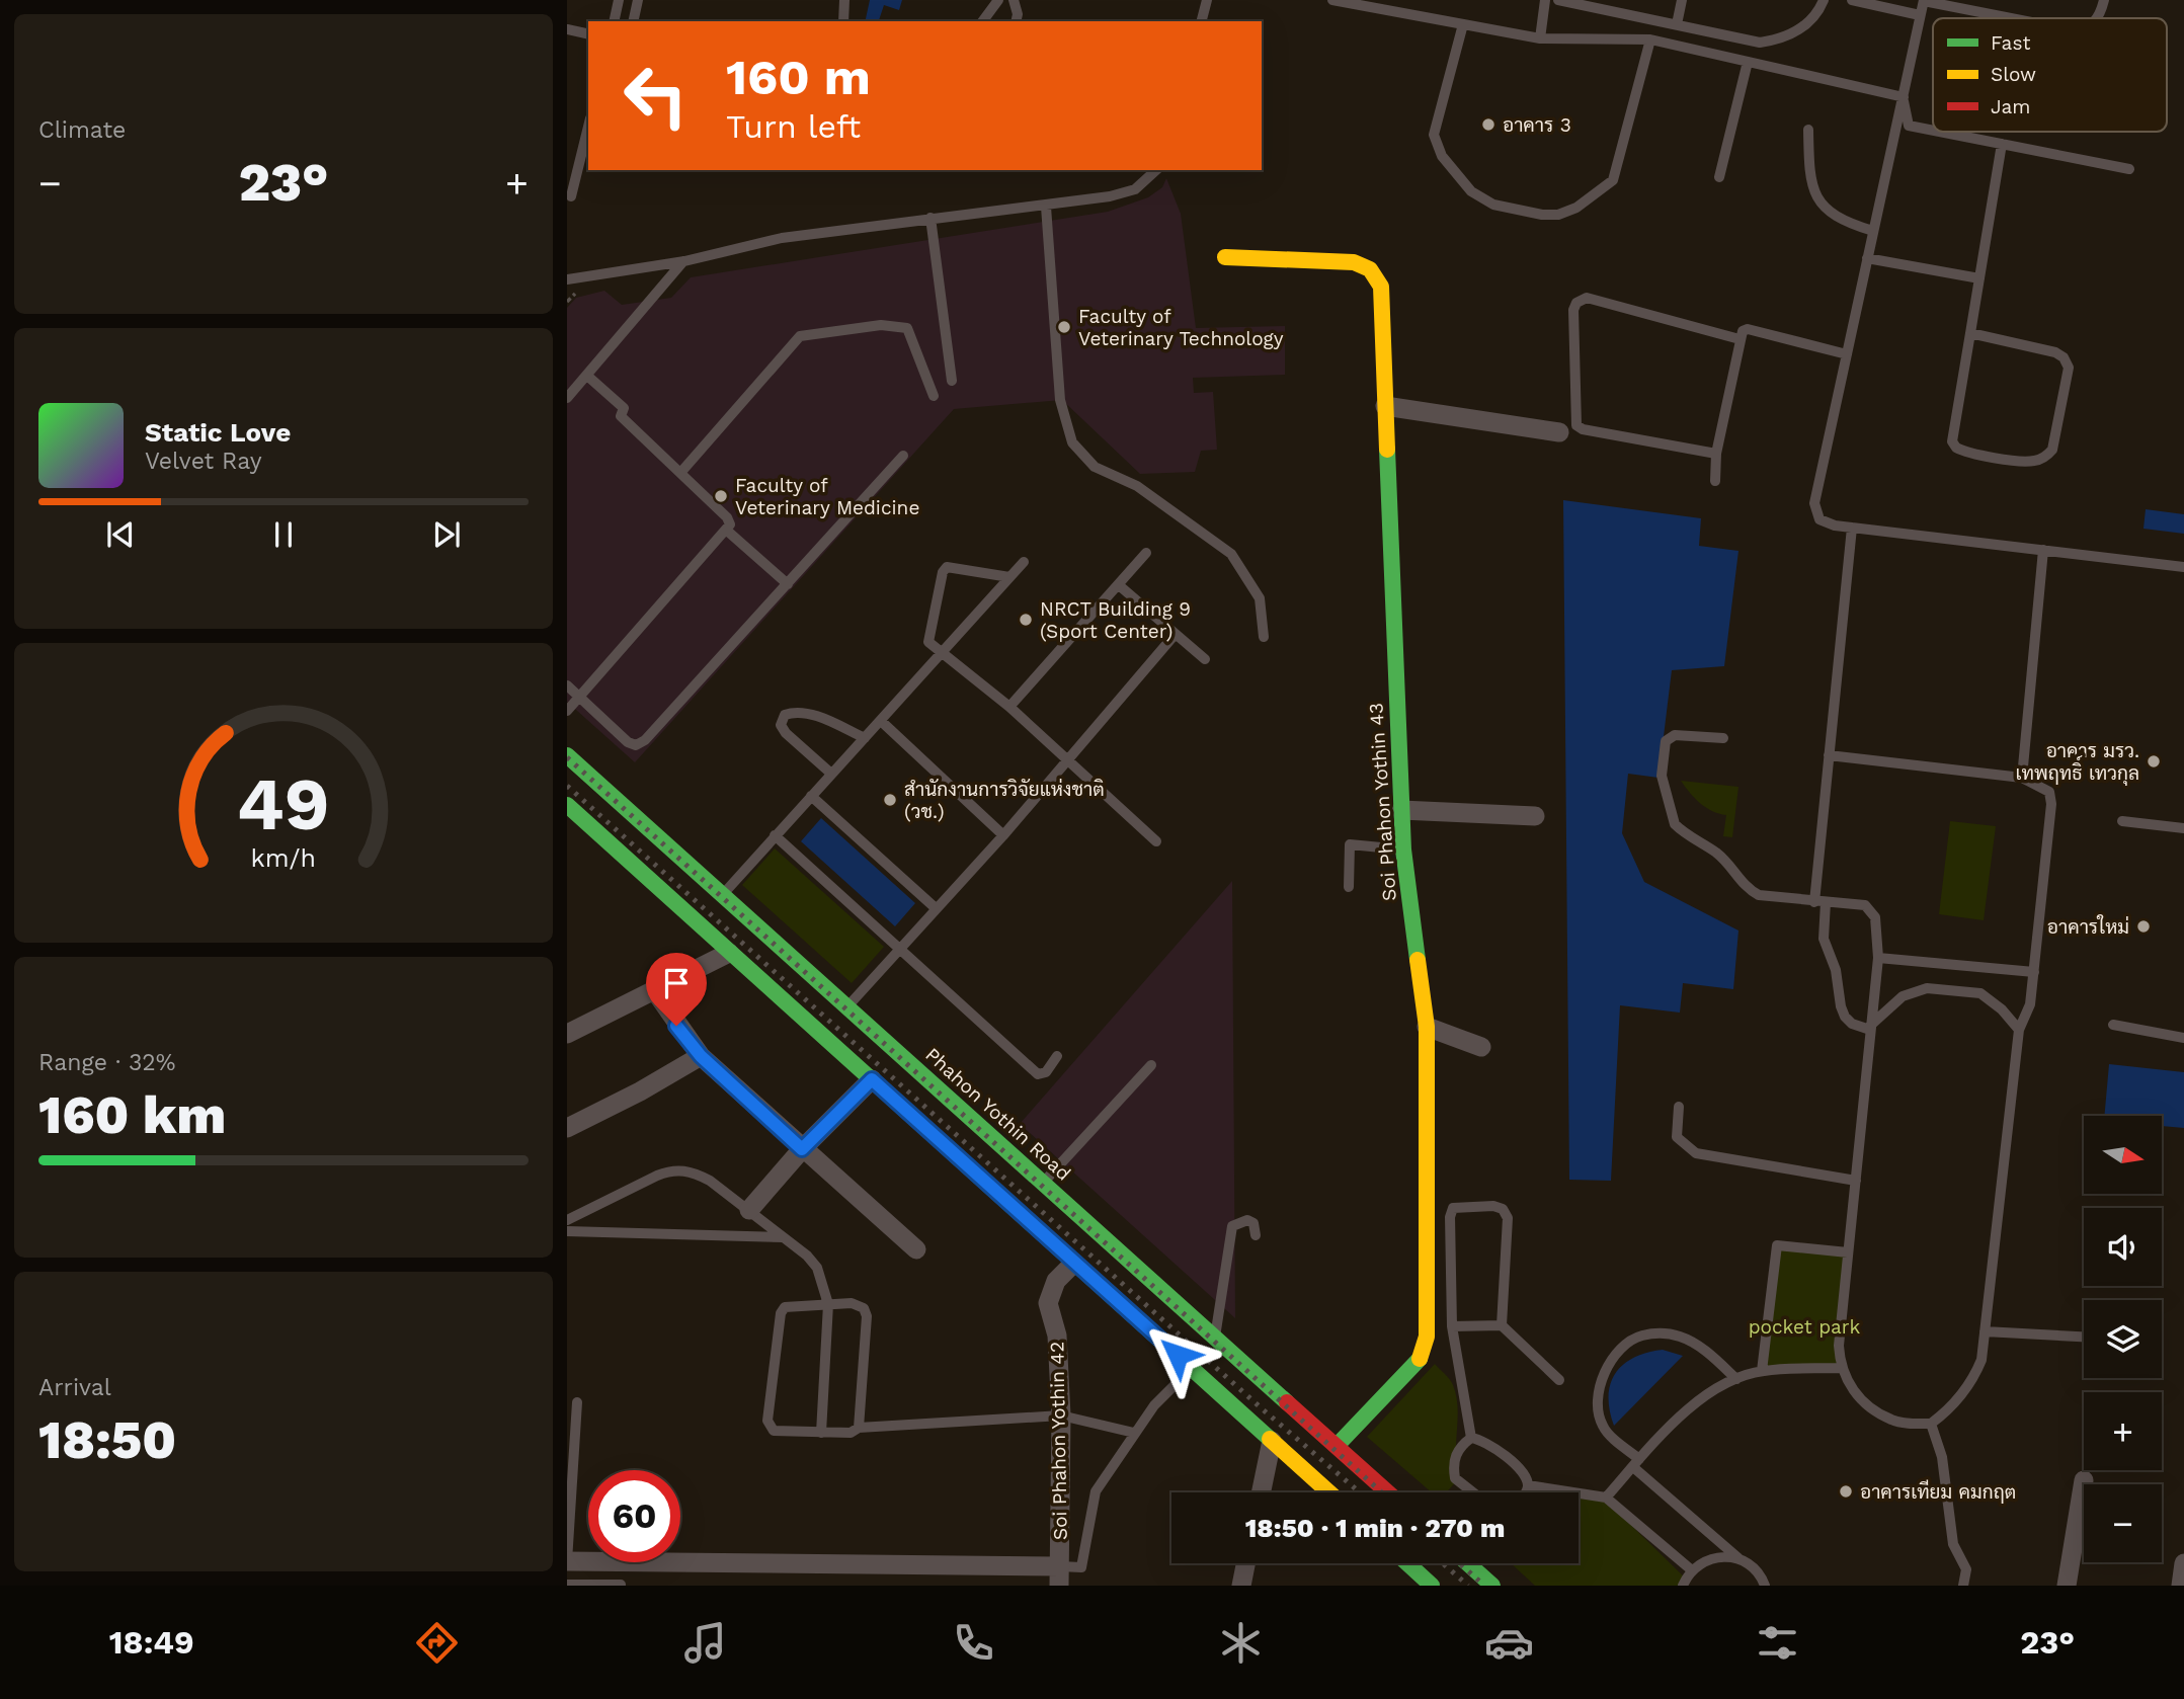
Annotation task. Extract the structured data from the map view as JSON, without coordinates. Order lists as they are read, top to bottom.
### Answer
{
  "streets": {
    "main road": ["Soi Phahon Yothin 43", "Phahon Yothin Road"],
    "street": ["Soi Phahon Yothin 42"]
  },
  "crossings": [
    ["Soi Phahon Yothin 43", "Phahon Yothin Road"],
    ["Phahon Yothin Road", "Soi Phahon Yothin 42"]
  ],
  "parks": ["pocket park"],
  "places": [
    "อาคาร 3",
    "Faculty of Veterinary Technology",
    "Faculty of Veterinary Medicine",
    "NRCT Building 9 (Sport Center)",
    "อาคาร มรว. เทพฤทธิ์ เทวกุล",
    "สำนักงานการวิจัยแห่งชาติ (วช.)",
    "อาคารใหม่",
    "อาคารเทียม คมกฤต"
  ],
  "legend": ["Fast", "Slow", "Jam"],
  "north": "right",
  "page": {
    "tile": [
      "Climate",
      ["Range · 32%", "160 km"],
      ["Arrival", "18:50"]
    ],
    "turn": ["160 m", "Turn left"],
    "heat": ["−", "23°", "+"],
    "song": ["Static Love", "Velvet Ray"],
    "map_buttons": ["+", "−"],
    "limit": "60",
    "trip": "18:50 · 1 min · 270 m",
    "tabs": ["18:49", "23°"],
    "gauge": ["49", "km/h"]
  }
}
